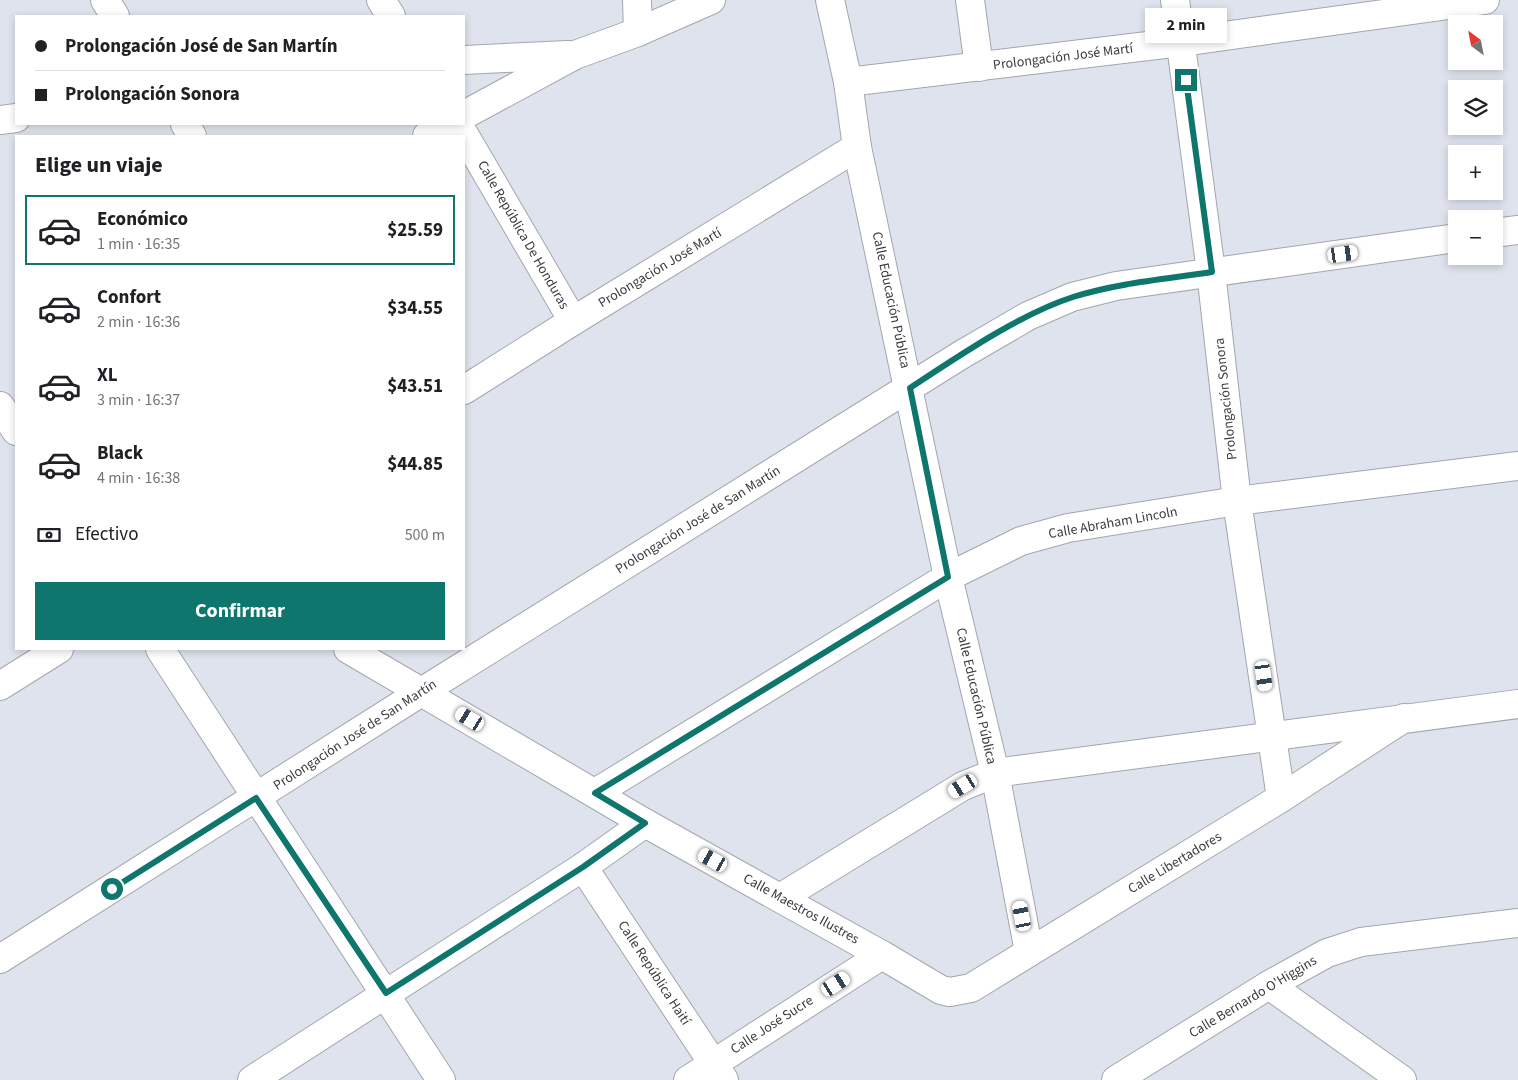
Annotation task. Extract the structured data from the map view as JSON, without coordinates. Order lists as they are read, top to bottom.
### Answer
{
  "streets": {
    "street": [
      "Prolongación José Martí",
      "Calle República De Honduras",
      "Calle Educación Pública",
      "Prolongación Sonora",
      "Prolongación José de San Martín",
      "Calle Abraham Lincoln",
      "Calle Libertadores",
      "Calle Maestros Ilustres",
      "Calle República Haití",
      "Calle Bernardo O'Higgins",
      "Calle José Sucre"
    ]
  },
  "crossings": [
    ["Prolongación José Martí", "Calle República De Honduras"],
    ["Prolongación José Martí", "Calle Educación Pública"],
    ["Prolongación José Martí", "Prolongación Sonora"],
    ["Calle Educación Pública", "Prolongación José de San Martín"],
    ["Calle Educación Pública", "Calle Abraham Lincoln"],
    ["Calle Educación Pública", "Calle Libertadores"],
    ["Prolongación Sonora", "Prolongación José de San Martín"],
    ["Prolongación Sonora", "Calle Abraham Lincoln"],
    ["Prolongación Sonora", "Calle Libertadores"],
    ["Prolongación José de San Martín", "Calle Maestros Ilustres"],
    ["Calle Abraham Lincoln", "Calle Maestros Ilustres"],
    ["Calle Libertadores", "Calle Maestros Ilustres"],
    ["Calle Maestros Ilustres", "Calle José Sucre"],
    ["Calle República Haití", "Calle José Sucre"]
  ],
  "north": "top left",
  "page": {
    "bubble": "2 min",
    "map_buttons": ["+", "−"],
    "banner": ["Prolongación José de San Martín", "Prolongación Sonora"],
    "heading": "Elige un viaje",
    "list": [
      {
        "name": "Económico",
        "note": "1 min · 16:35",
        "value": "$25.59"
      },
      {
        "name": "Confort",
        "note": "2 min · 16:36",
        "value": "$34.55"
      },
      {
        "name": "XL",
        "note": "3 min · 16:37",
        "value": "$43.51"
      },
      {
        "name": "Black",
        "note": "4 min · 16:38",
        "value": "$44.85"
      }
    ],
    "pay": ["Efectivo", "500 m"],
    "buttons": "Confirmar"
  }
}
